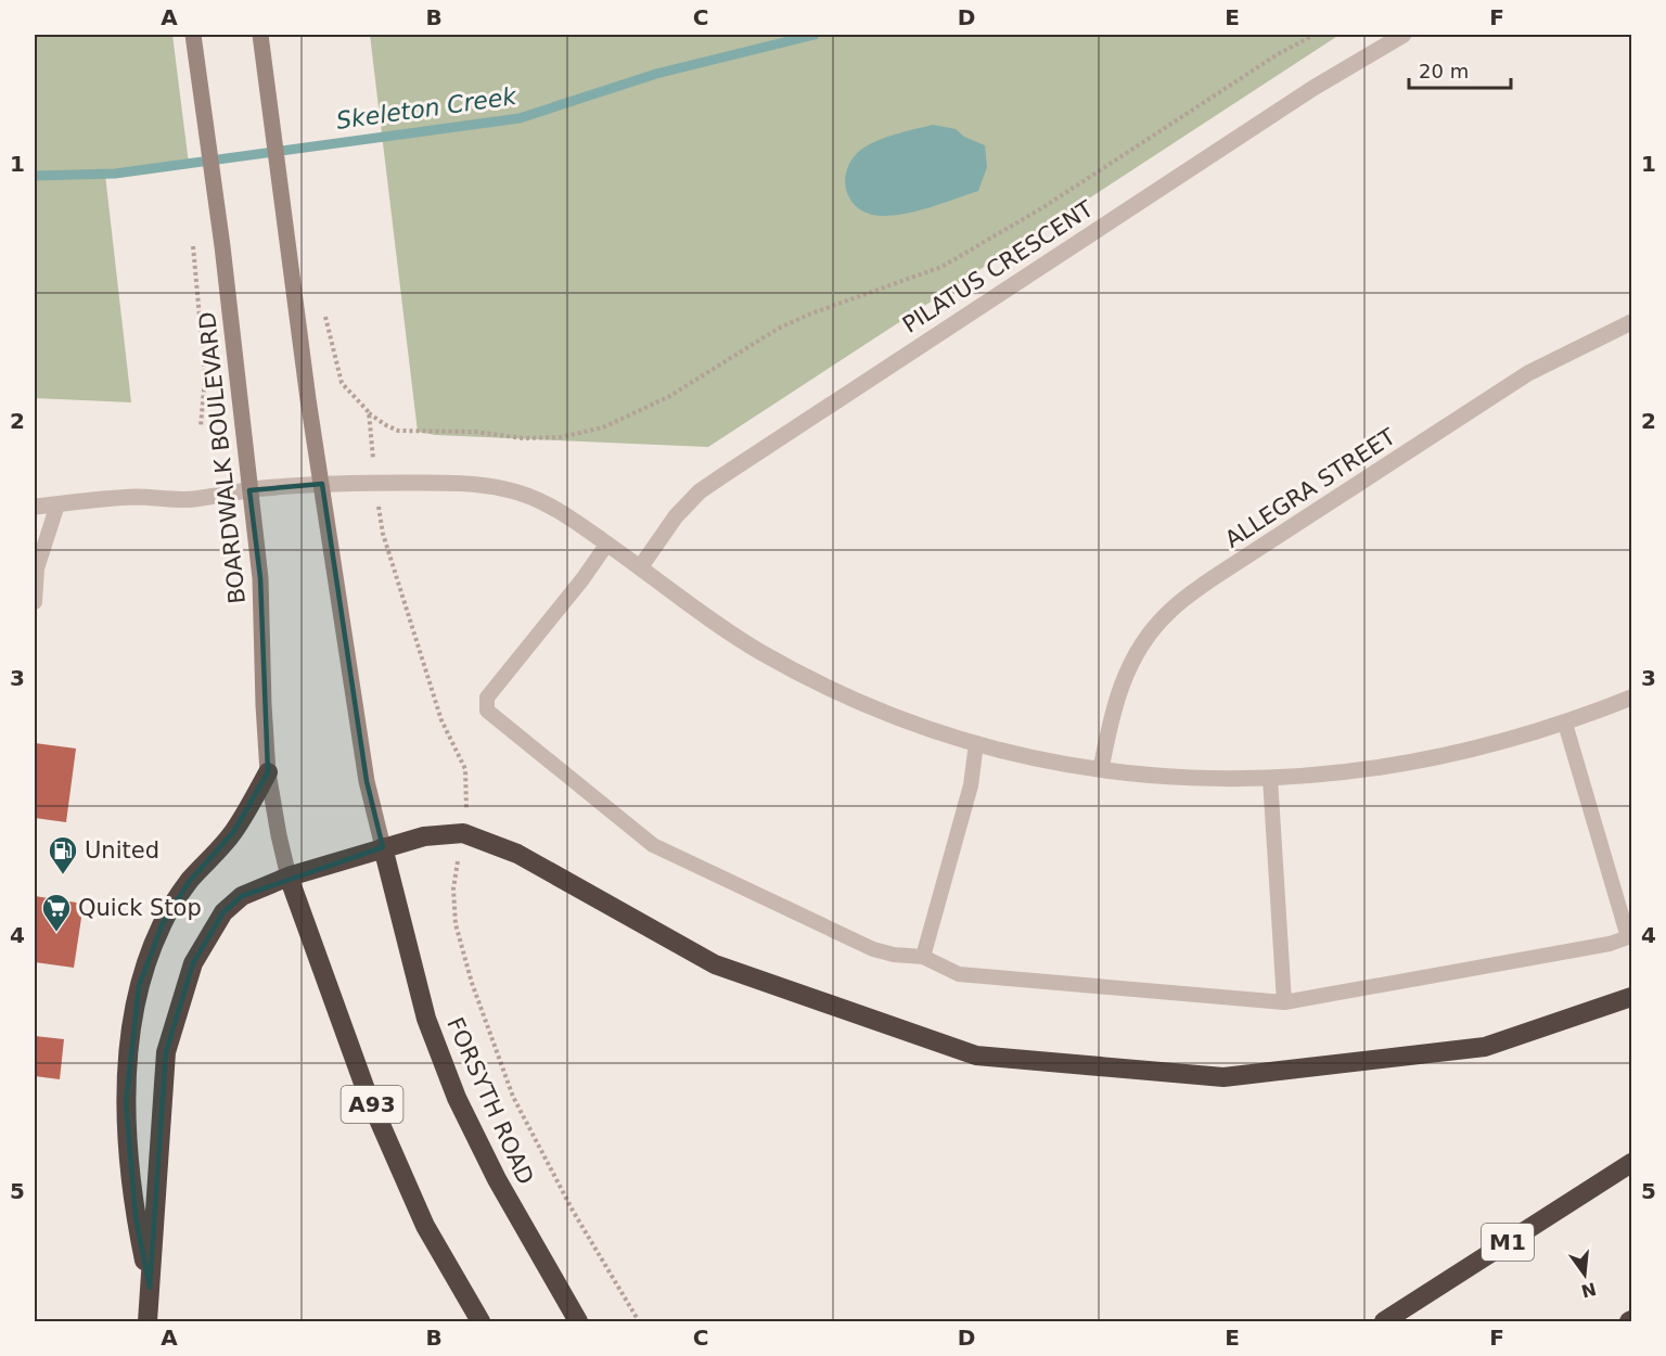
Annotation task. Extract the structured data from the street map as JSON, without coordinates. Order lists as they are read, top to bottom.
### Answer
{
  "streets": {
    "highway": ["FORSYTH ROAD", "A93", "M1"],
    "main road": ["BOARDWALK BOULEVARD"],
    "street": ["PILATUS CRESCENT", "ALLEGRA STREET"]
  },
  "crossings": [
    ["BOARDWALK BOULEVARD", "A93"]
  ],
  "water": ["Skeleton Creek"],
  "places": {
    "fuel station": ["United"],
    "supermarket": ["Quick Stop"]
  },
  "scale_bar": "20 m",
  "north": "bottom",
  "grid": {
    "columns": [
      "A",
      "B",
      "C",
      "D",
      "E",
      "F"
    ],
    "rows": [
      "1",
      "2",
      "3",
      "4",
      "5"
    ]
  }
}
